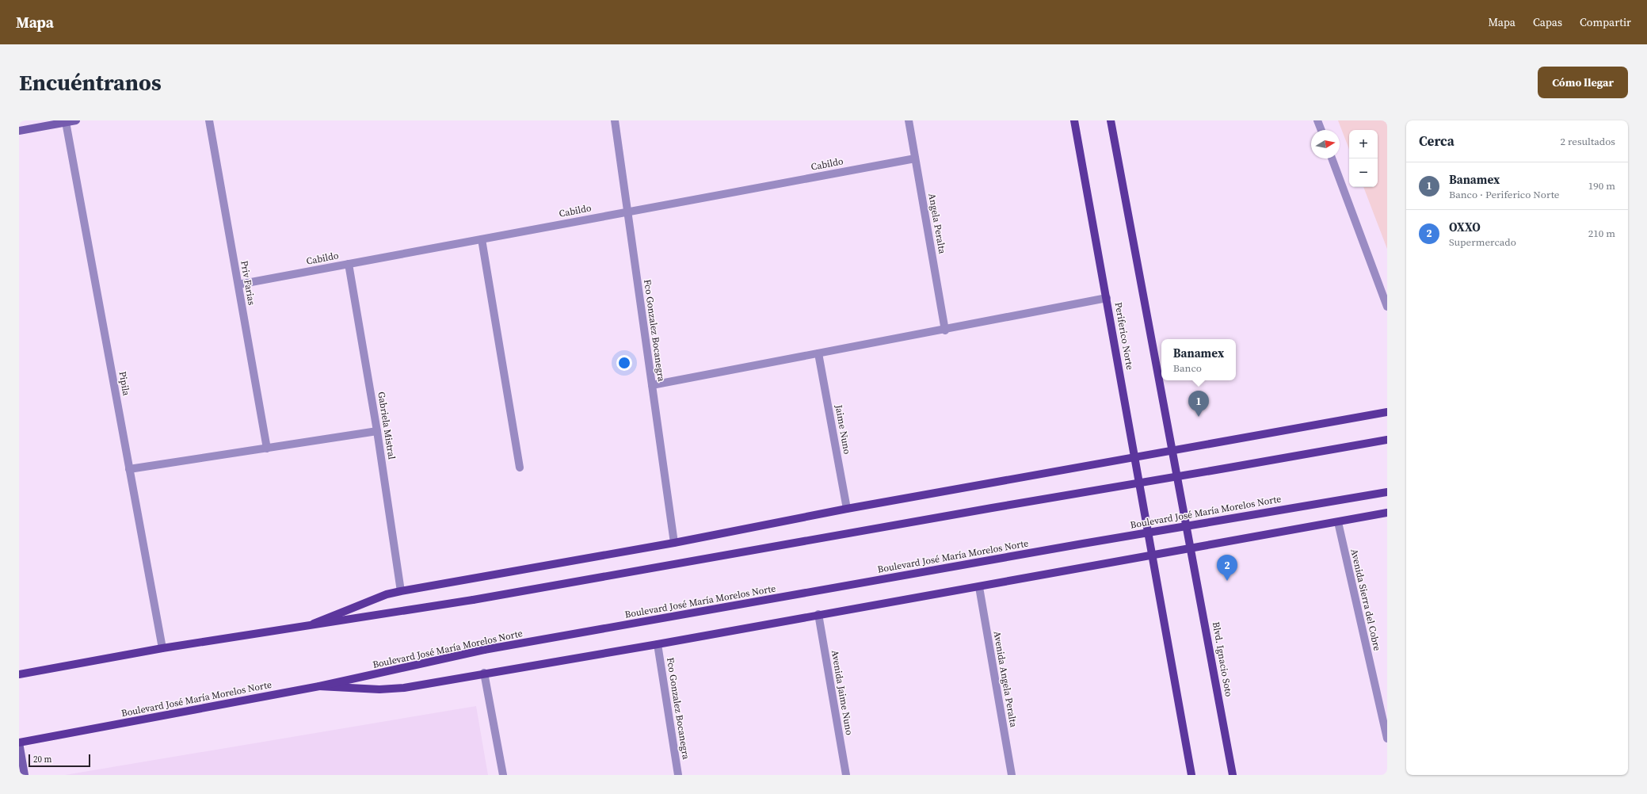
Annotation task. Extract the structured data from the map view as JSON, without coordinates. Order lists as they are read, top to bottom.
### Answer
{
  "streets": {
    "main road": ["Periferico Norte", "Boulevard José María Morelos Norte", "Blvd. Ignacio Soto"],
    "street": [
      "Cabildo",
      "Angela Peralta",
      "Priv Farias",
      "Fco Gonzalez Bocanegra",
      "Pipila",
      "Gabriela Mistral",
      "Jaime Nuno",
      "Avenida Sierra del Cobre",
      "Avenida Angela Peralta",
      "Avenida Jaime Nuno"
    ]
  },
  "crossings": [
    ["Cabildo", "Angela Peralta"],
    ["Cabildo", "Priv Farias"],
    ["Cabildo", "Fco Gonzalez Bocanegra"],
    ["Cabildo", "Gabriela Mistral"]
  ],
  "scale_bar": "20 m",
  "north": "right",
  "page": {
    "header": "Mapa",
    "nav": ["Mapa", "Capas", "Compartir"],
    "buttons": "Cómo llegar",
    "title": "Encuéntranos",
    "heading": ["Cerca", "2 resultados"],
    "map_buttons": ["+", "−"],
    "list": [
      {
        "mark": "1",
        "name": "Banamex",
        "note": "Banco · Periferico Norte",
        "value": "190 m"
      },
      {
        "mark": "2",
        "name": "OXXO",
        "note": "Supermercado",
        "value": "210 m"
      }
    ],
    "popup": ["Banamex", "Banco"],
    "pins": ["1", "2"],
    "scale": "20 m"
  }
}
